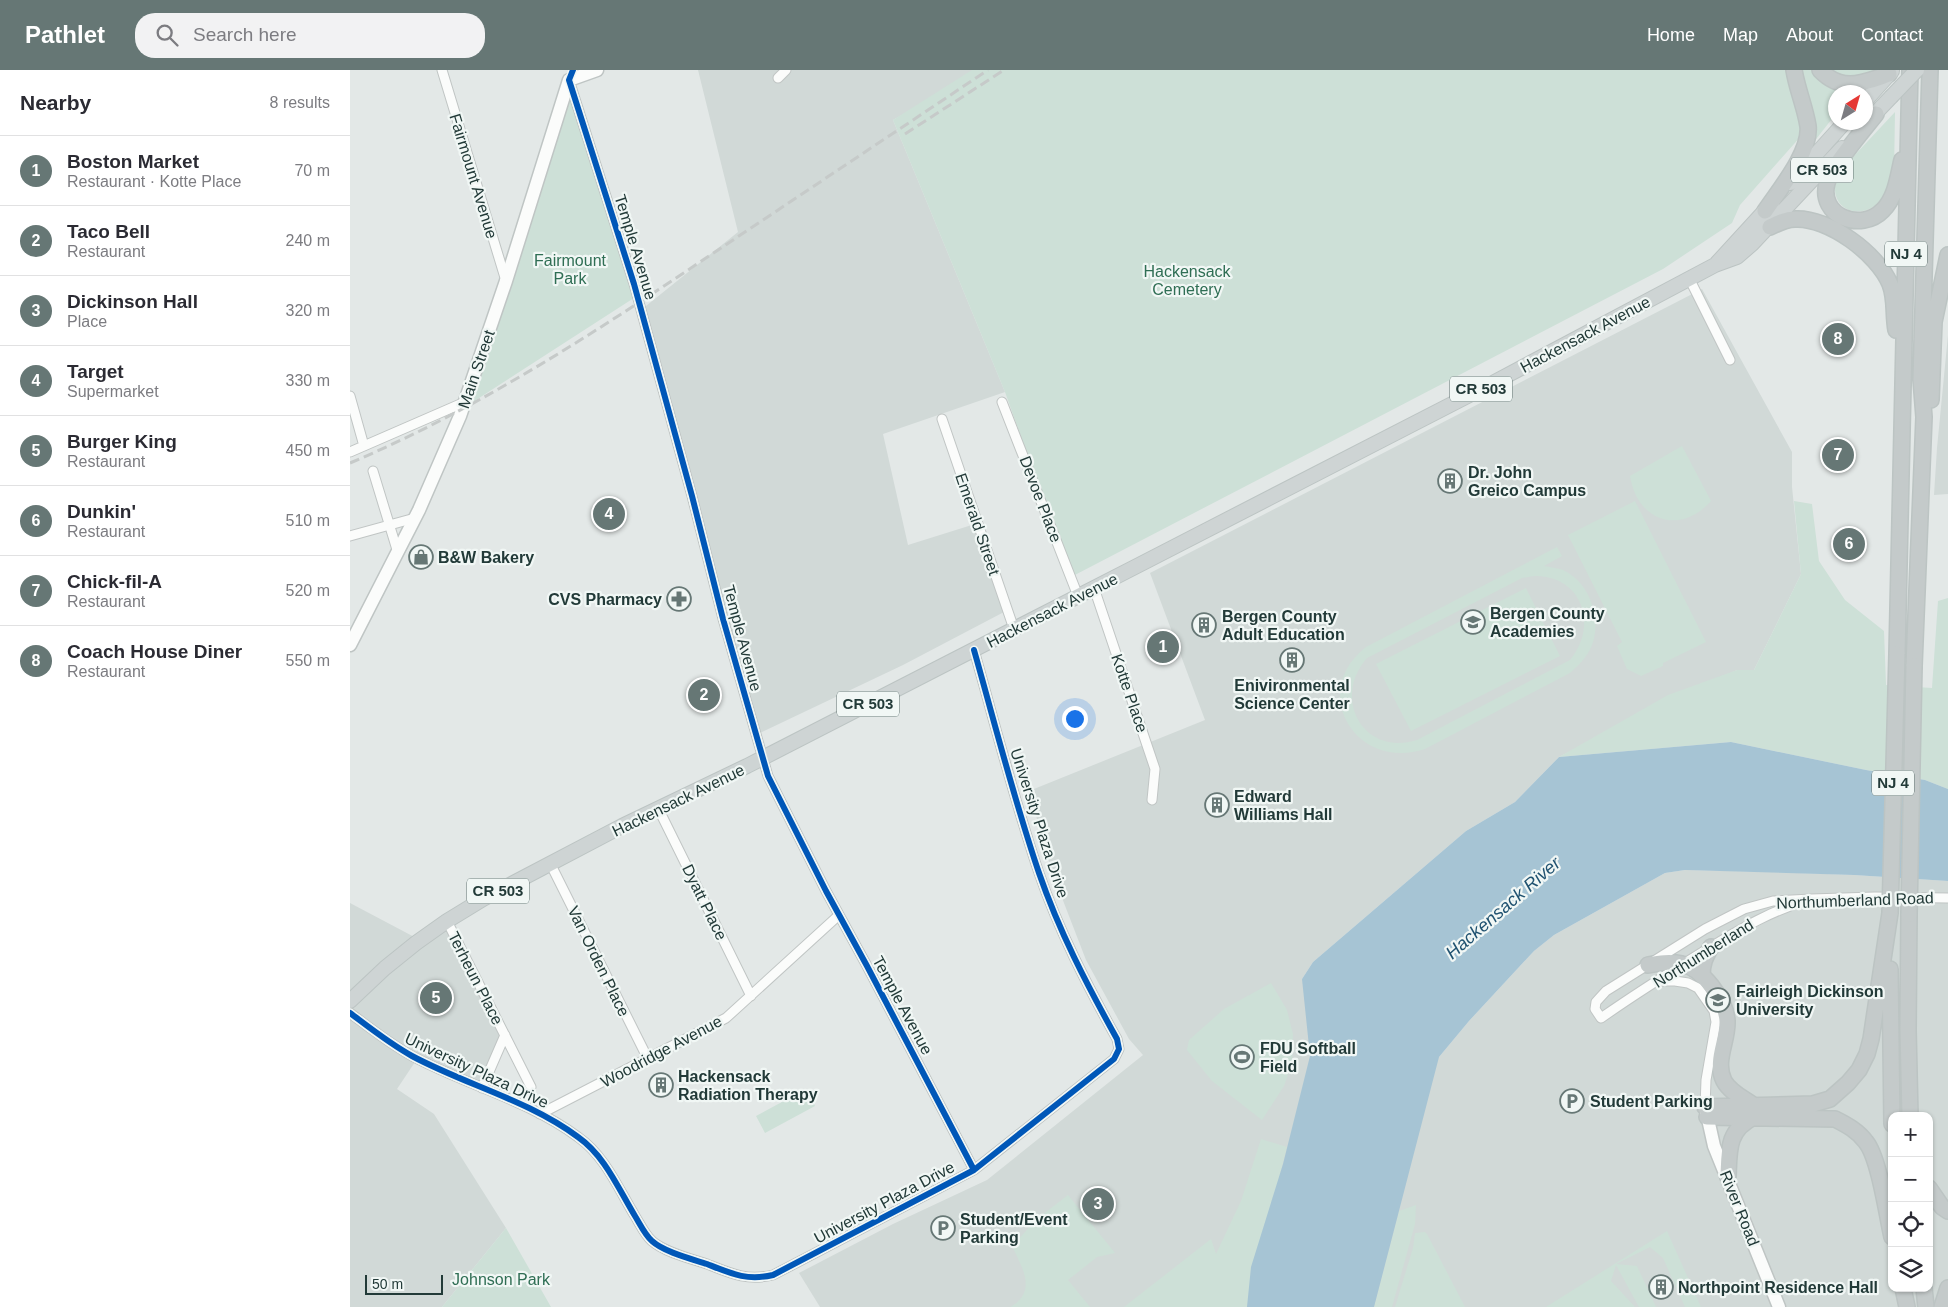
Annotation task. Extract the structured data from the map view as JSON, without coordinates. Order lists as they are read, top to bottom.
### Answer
{
  "streets": {
    "highway": ["NJ 4"],
    "main road": [
      "CR 503",
      "Hackensack Avenue",
      "Main Street",
      "River Road"
    ],
    "street": [
      "Fairmount Avenue",
      "Temple Avenue",
      "Devoe Place",
      "Emerald Street",
      "Kotte Place",
      "University Plaza Drive",
      "Northumberland Road",
      "Dyatt Place",
      "Northumberland",
      "Van Orden Place",
      "Terheun Place",
      "Woodridge Avenue"
    ]
  },
  "crossings": [
    ["Fairmount Avenue", "Main Street"],
    ["Temple Avenue", "Hackensack Avenue"],
    ["Temple Avenue", "Main Street"],
    ["Temple Avenue", "University Plaza Drive"],
    ["Temple Avenue", "Woodridge Avenue"],
    ["Hackensack Avenue", "Devoe Place"],
    ["Hackensack Avenue", "Emerald Street"],
    ["Hackensack Avenue", "Kotte Place"],
    ["Hackensack Avenue", "University Plaza Drive"],
    ["Hackensack Avenue", "Dyatt Place"],
    ["Hackensack Avenue", "Van Orden Place"],
    ["Hackensack Avenue", "Terheun Place"],
    ["University Plaza Drive", "Terheun Place"],
    ["University Plaza Drive", "Woodridge Avenue"],
    ["Northumberland Road", "Northumberland"],
    ["Dyatt Place", "Woodridge Avenue"],
    ["Van Orden Place", "Woodridge Avenue"]
  ],
  "water": ["Hackensack River"],
  "parks": ["Fairmount Park", "Hackensack Cemetery", "Johnson Park"],
  "places": {
    "building": [
      "Dr. John Greico Campus",
      "Bergen County Adult Education",
      "Enivironmental Science Center",
      "Edward Williams Hall",
      "Hackensack Radiation Therapy",
      "Northpoint Residence Hall"
    ],
    "shop": ["B&W Bakery"],
    "pharmacy": ["CVS Pharmacy"],
    "school or university": ["Bergen County Academies", "Fairleigh Dickinson University"],
    "sports": ["FDU Softball Field"],
    "parking": ["Student Parking", "Student/Event Parking"]
  },
  "scale_bar": "50 m",
  "north": "top right",
  "page": {
    "header": "Pathlet",
    "search": "Search here",
    "nav": [
      "Home",
      "Map",
      "About",
      "Contact"
    ],
    "heading": ["Nearby", "8 results"],
    "list": [
      {
        "mark": "1",
        "name": "Boston Market",
        "note": "Restaurant · Kotte Place",
        "value": "70 m"
      },
      {
        "mark": "2",
        "name": "Taco Bell",
        "note": "Restaurant",
        "value": "240 m"
      },
      {
        "mark": "3",
        "name": "Dickinson Hall",
        "note": "Place",
        "value": "320 m"
      },
      {
        "mark": "4",
        "name": "Target",
        "note": "Supermarket",
        "value": "330 m"
      },
      {
        "mark": "5",
        "name": "Burger King",
        "note": "Restaurant",
        "value": "450 m"
      },
      {
        "mark": "6",
        "name": "Dunkin'",
        "note": "Restaurant",
        "value": "510 m"
      },
      {
        "mark": "7",
        "name": "Chick-fil-A",
        "note": "Restaurant",
        "value": "520 m"
      },
      {
        "mark": "8",
        "name": "Coach House Diner",
        "note": "Restaurant",
        "value": "550 m"
      }
    ],
    "pins": [
      "8",
      "7",
      "4",
      "6",
      "1",
      "2",
      "5",
      "3"
    ],
    "map_buttons": ["+", "−"],
    "scale": "50 m"
  }
}
